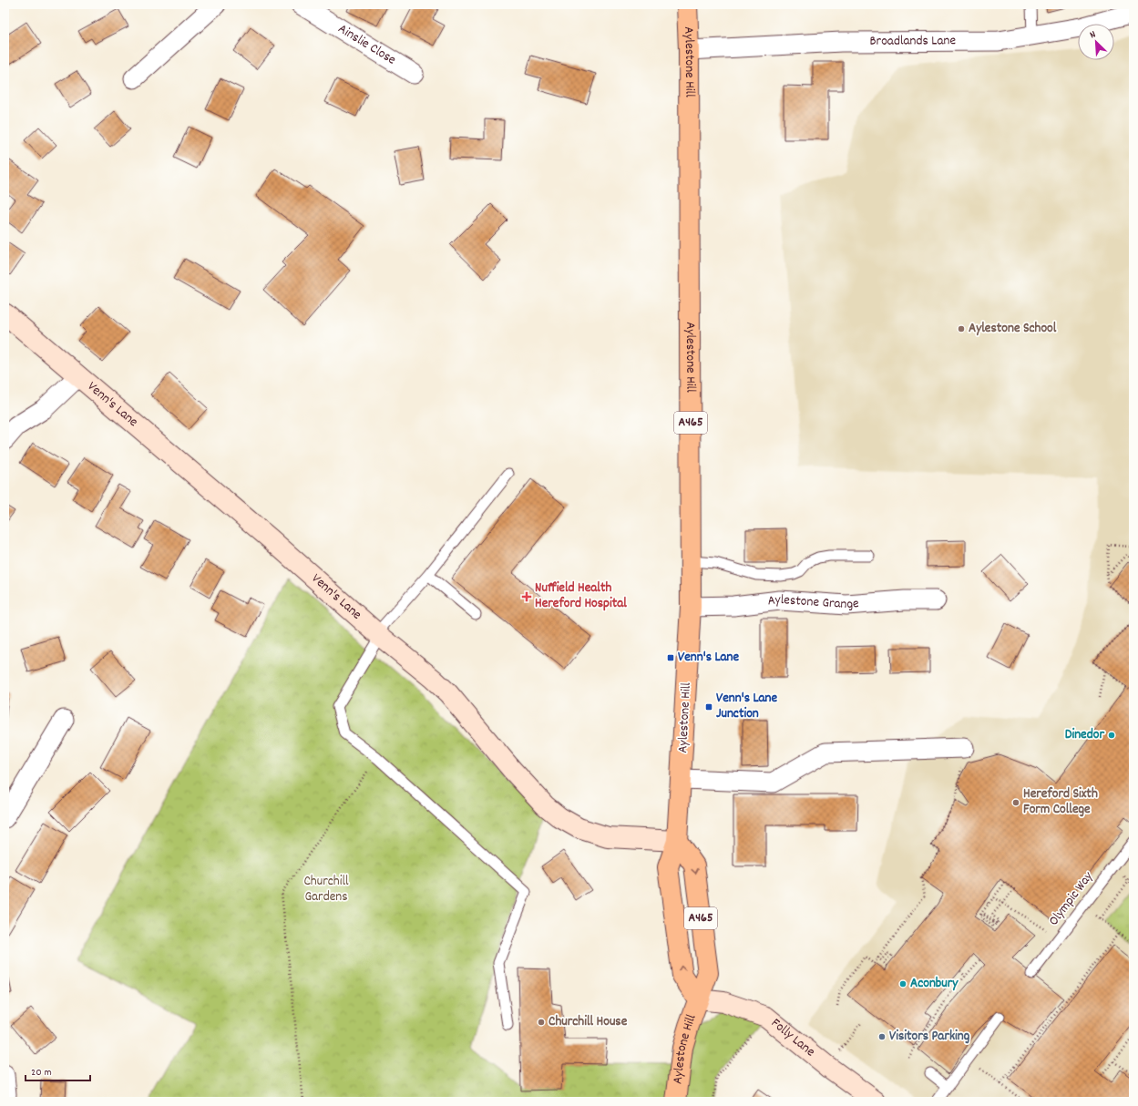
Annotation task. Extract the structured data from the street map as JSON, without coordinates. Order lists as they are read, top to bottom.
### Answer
{
  "streets": {
    "highway": ["Aylestone Hill", "A465"],
    "street": [
      "Broadlands Lane",
      "Ainslie Close",
      "Venn's Lane",
      "Aylestone Grange",
      "Folly Lane"
    ],
    "lane": ["Olympic Way"]
  },
  "crossings": [
    ["Broadlands Lane", "Aylestone Hill"],
    ["Aylestone Hill", "Venn's Lane"],
    ["Aylestone Hill", "Aylestone Grange"],
    ["Aylestone Hill", "Folly Lane"]
  ],
  "parks": ["Churchill Gardens"],
  "places": {
    "other": [
      "Aylestone School",
      "Dinedor",
      "Hereford Sixth Form College",
      "Aconbury",
      "Churchill House",
      "Visitors Parking"
    ],
    "health": ["Nuffield Health Hereford Hospital"],
    "transit": ["Venn's Lane", "Venn's Lane Junction"]
  },
  "scale_bar": "20 m",
  "north": "top left"
}
